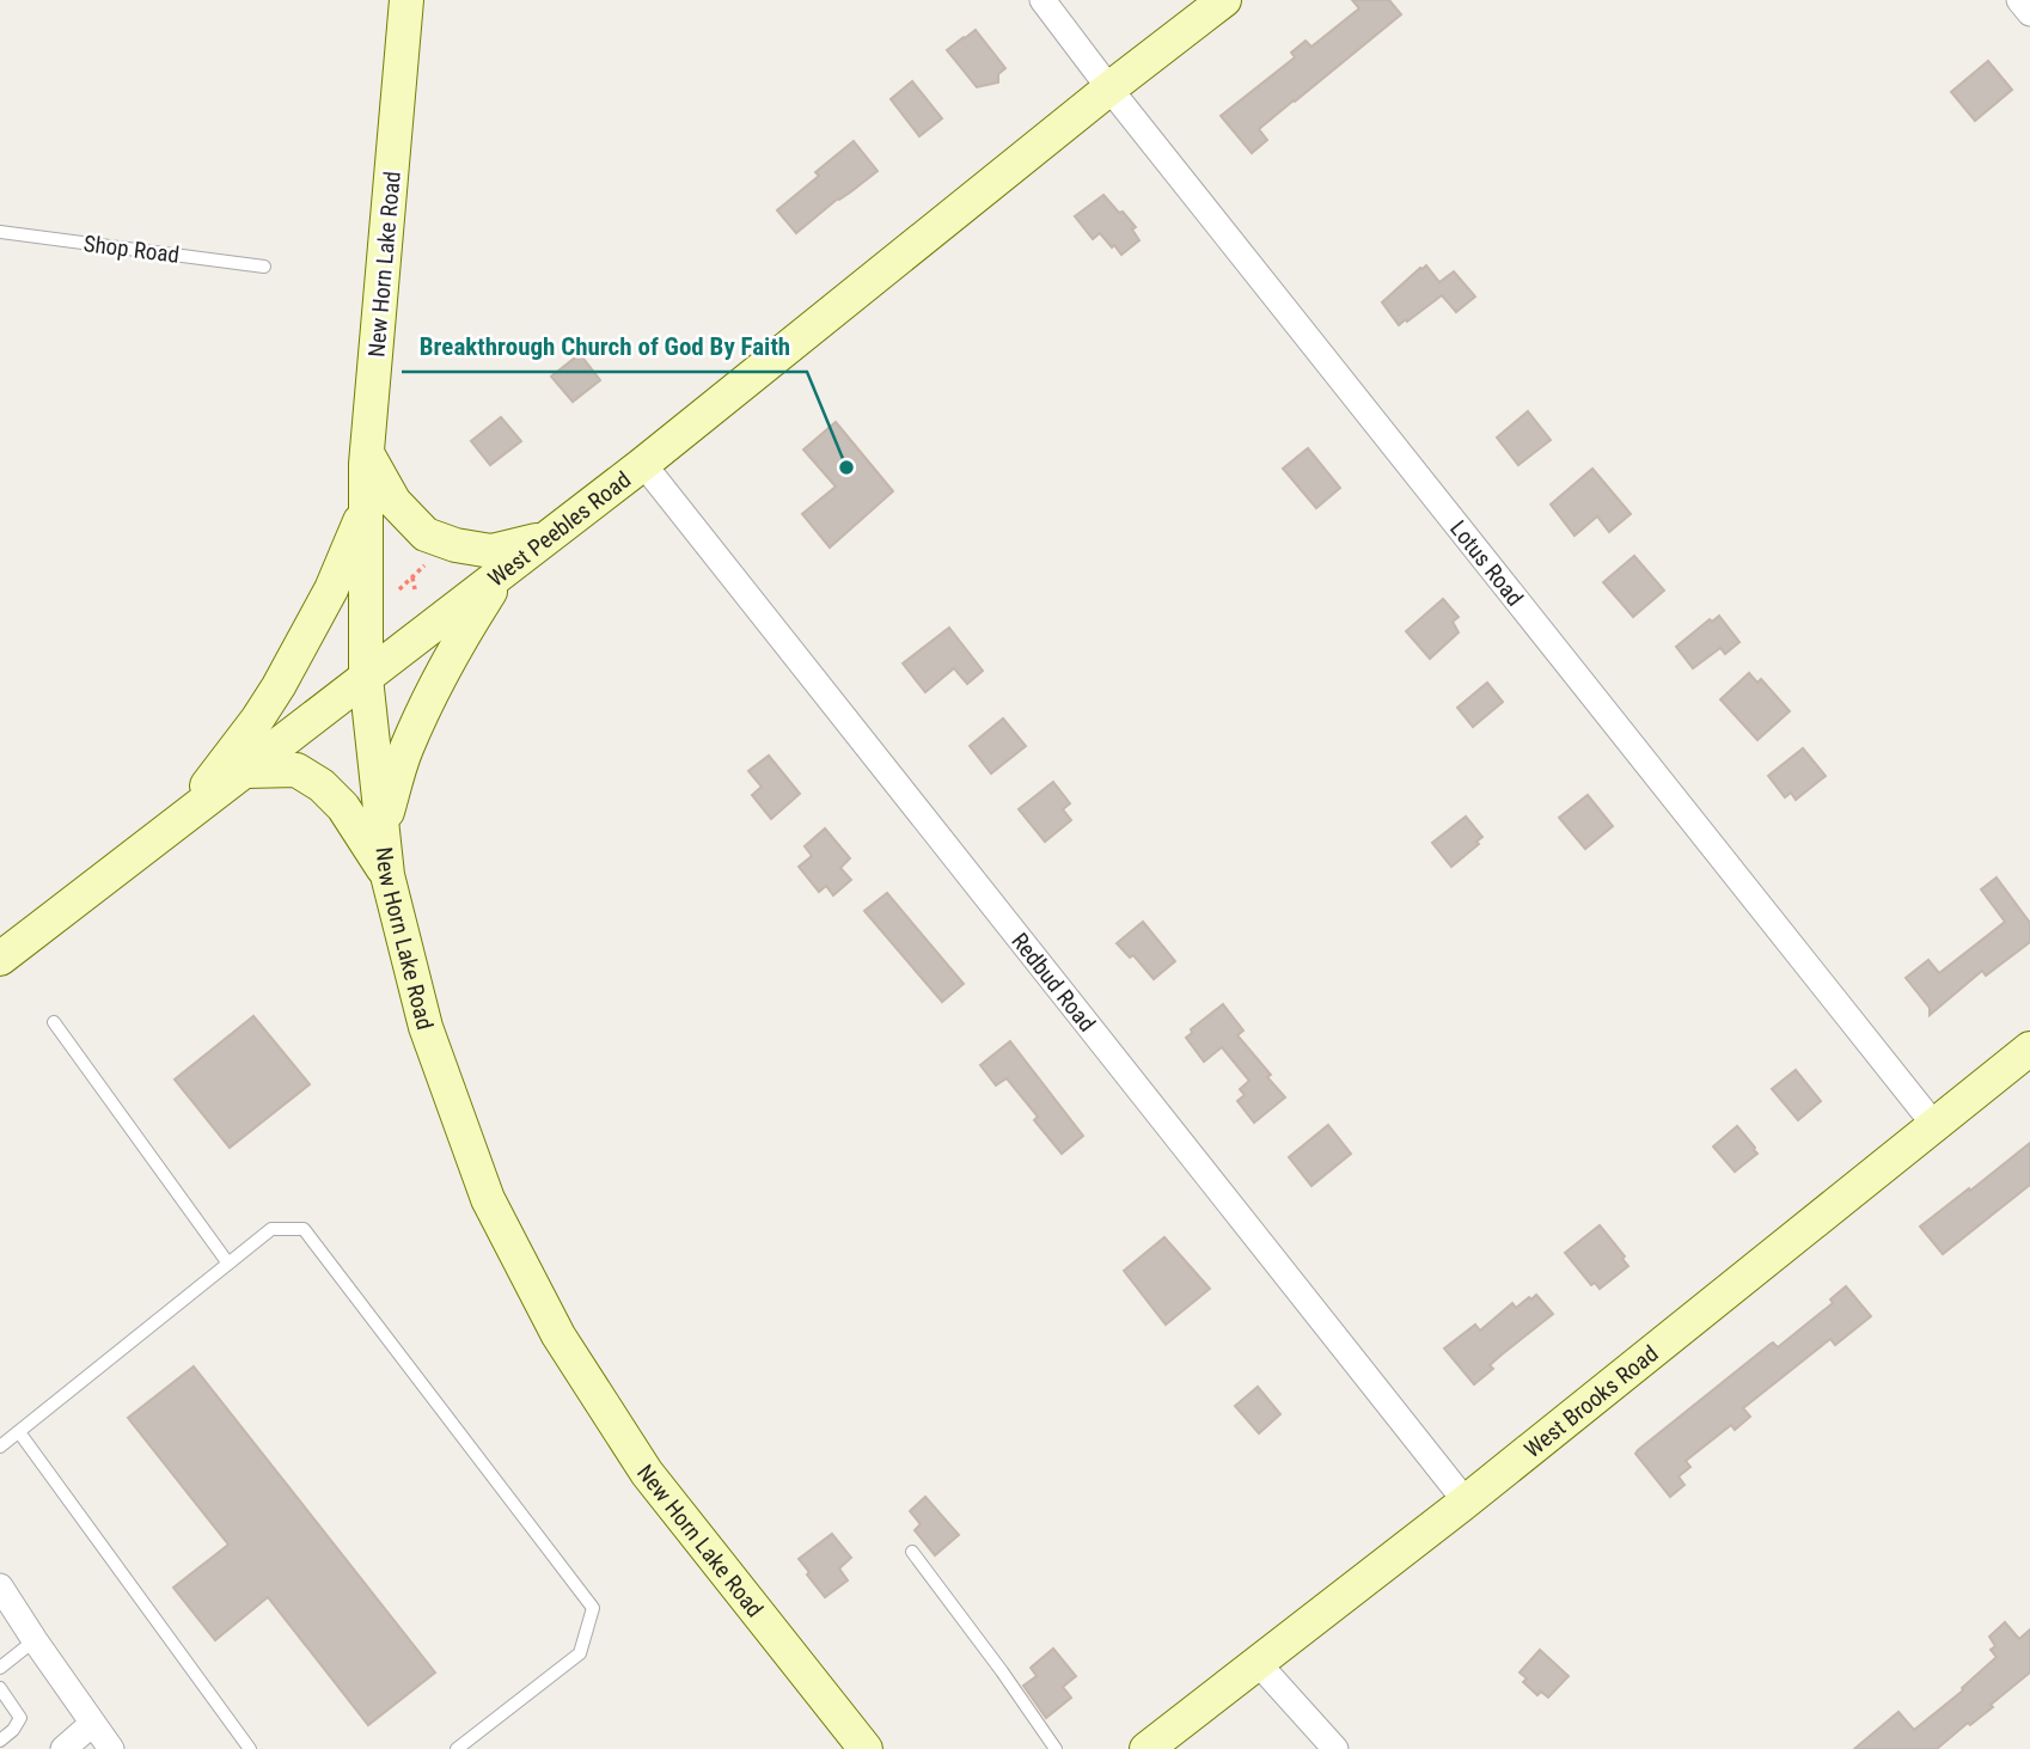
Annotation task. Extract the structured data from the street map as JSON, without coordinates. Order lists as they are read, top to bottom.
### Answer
{
  "streets": {
    "main road": ["New Horn Lake Road", "West Peebles Road", "West Brooks Road"],
    "street": ["Lotus Road", "Redbud Road"],
    "lane": ["Shop Road"]
  },
  "crossings": [
    ["New Horn Lake Road", "West Peebles Road"],
    ["West Peebles Road", "Lotus Road"],
    ["West Peebles Road", "Redbud Road"],
    ["Lotus Road", "West Brooks Road"],
    ["Redbud Road", "West Brooks Road"]
  ],
  "places": ["Breakthrough Church of God By Faith"]
}
